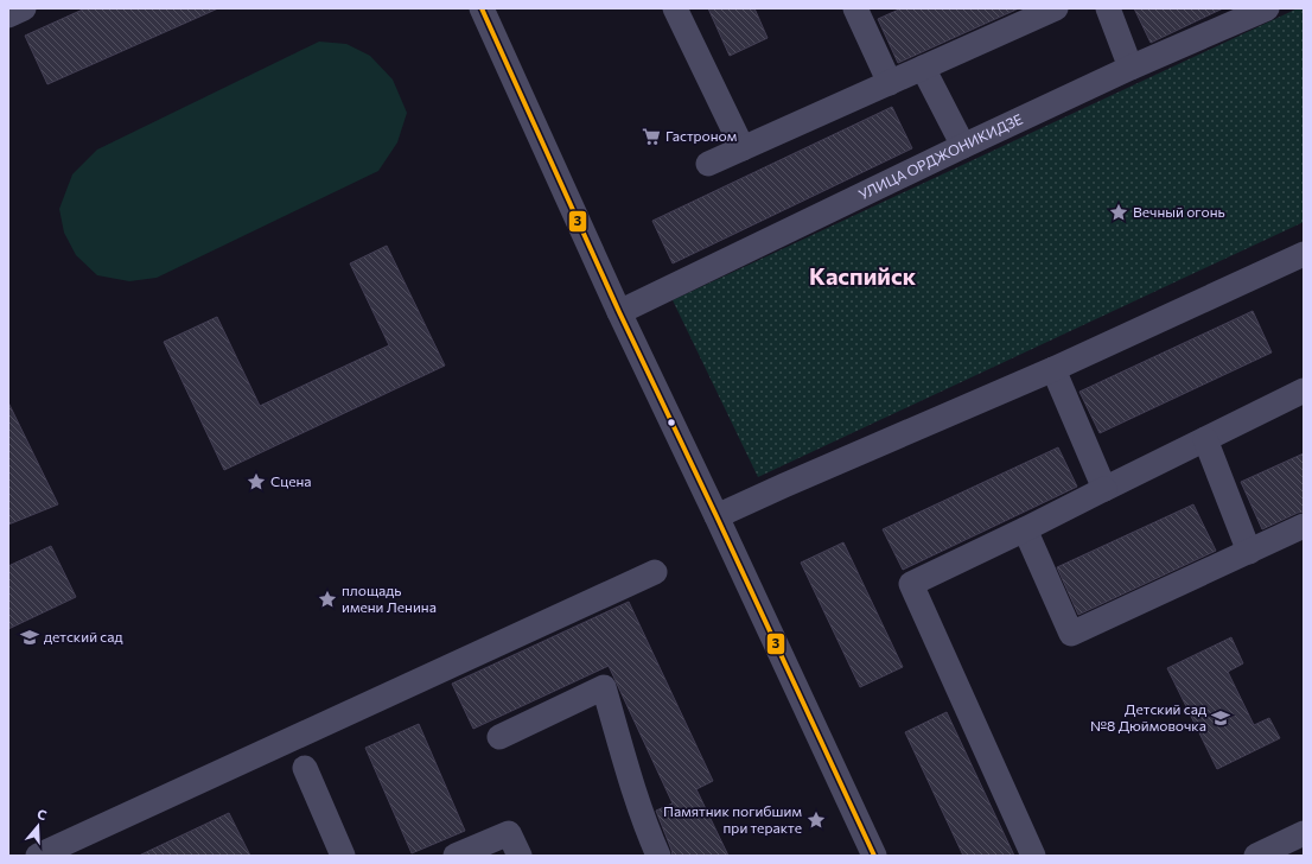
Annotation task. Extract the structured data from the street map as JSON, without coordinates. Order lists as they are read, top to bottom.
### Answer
{
  "streets": {
    "street": ["УЛИЦА ОРДЖОНИКИДЗЕ"]
  },
  "districts": ["Каспийск"],
  "places": {
    "supermarket": ["Гастроном"],
    "place": [
      "Вечный огонь",
      "Сцена",
      "площадь имени Ленина",
      "Памятник погибшим при теракте"
    ],
    "school or university": ["детский сад", "Детский сад №8 Дюймовочка"]
  },
  "lines": ["transit line 3"],
  "north": "top"
}
